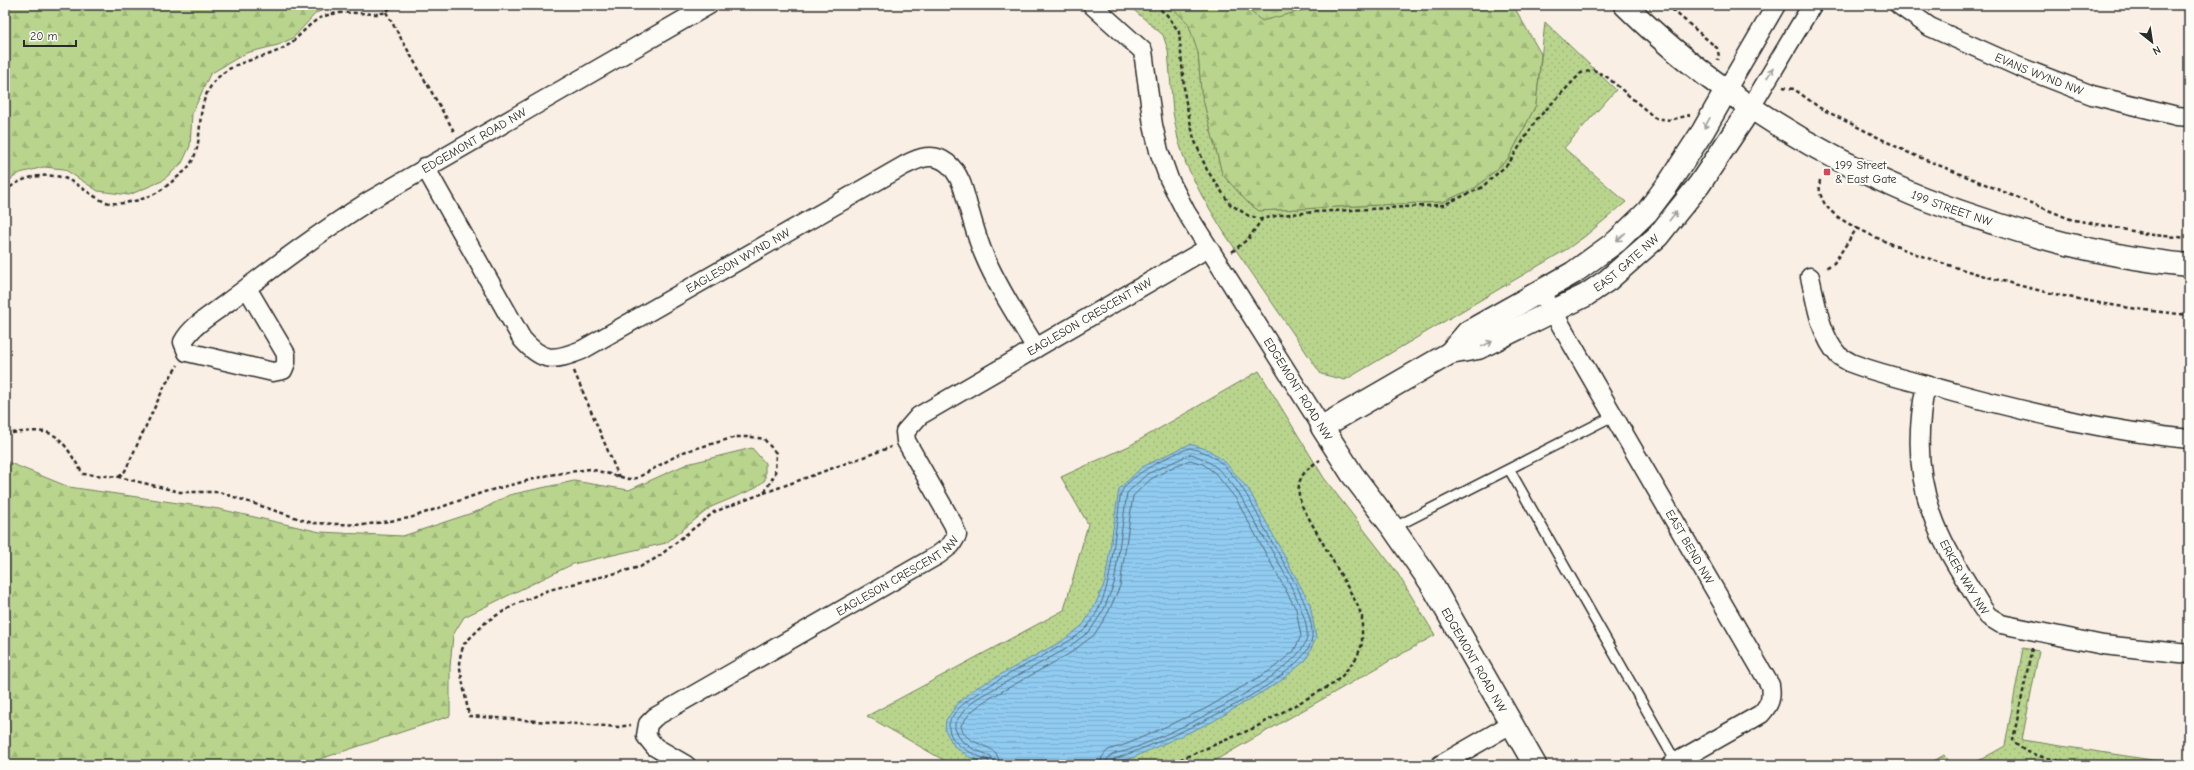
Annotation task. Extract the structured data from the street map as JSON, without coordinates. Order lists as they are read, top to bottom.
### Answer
{
  "streets": {
    "street": [
      "EVANS WYND NW",
      "EDGEMONT ROAD NW",
      "199 STREET NW",
      "EAGLESON WYND NW",
      "EAST GATE NW",
      "EAGLESON CRESCENT NW",
      "EAST BEND NW",
      "ERKER WAY NW"
    ]
  },
  "crossings": [
    ["EDGEMONT ROAD NW", "EAGLESON WYND NW"],
    ["EDGEMONT ROAD NW", "EAST GATE NW"],
    ["EDGEMONT ROAD NW", "EAGLESON CRESCENT NW"],
    ["199 STREET NW", "EAST GATE NW"],
    ["EAGLESON WYND NW", "EAGLESON CRESCENT NW"],
    ["EAST GATE NW", "EAST BEND NW"]
  ],
  "places": {
    "transit": ["199 Street & East Gate"]
  },
  "scale_bar": "20 m",
  "north": "bottom right"
}
